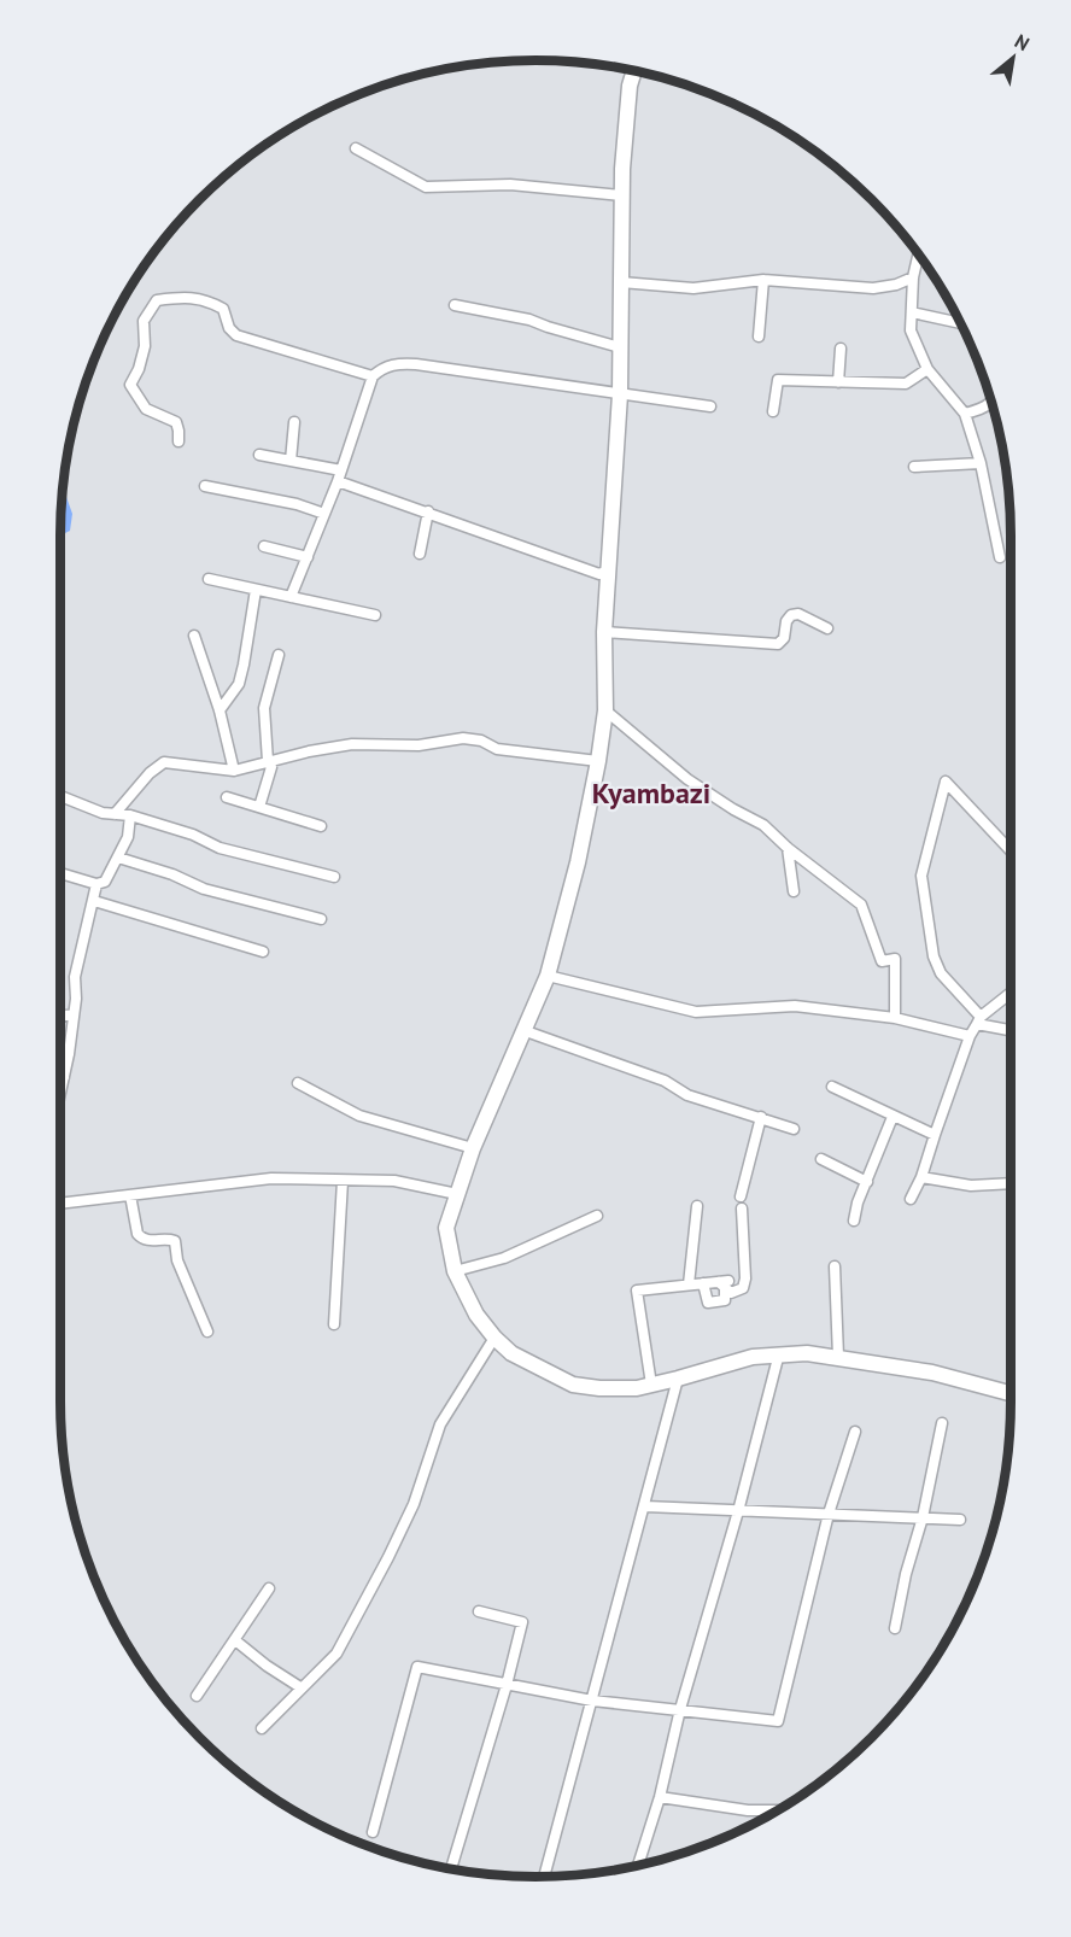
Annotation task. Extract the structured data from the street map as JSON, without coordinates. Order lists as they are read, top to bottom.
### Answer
{
  "districts": ["Kyambazi"],
  "north": "top right"
}
